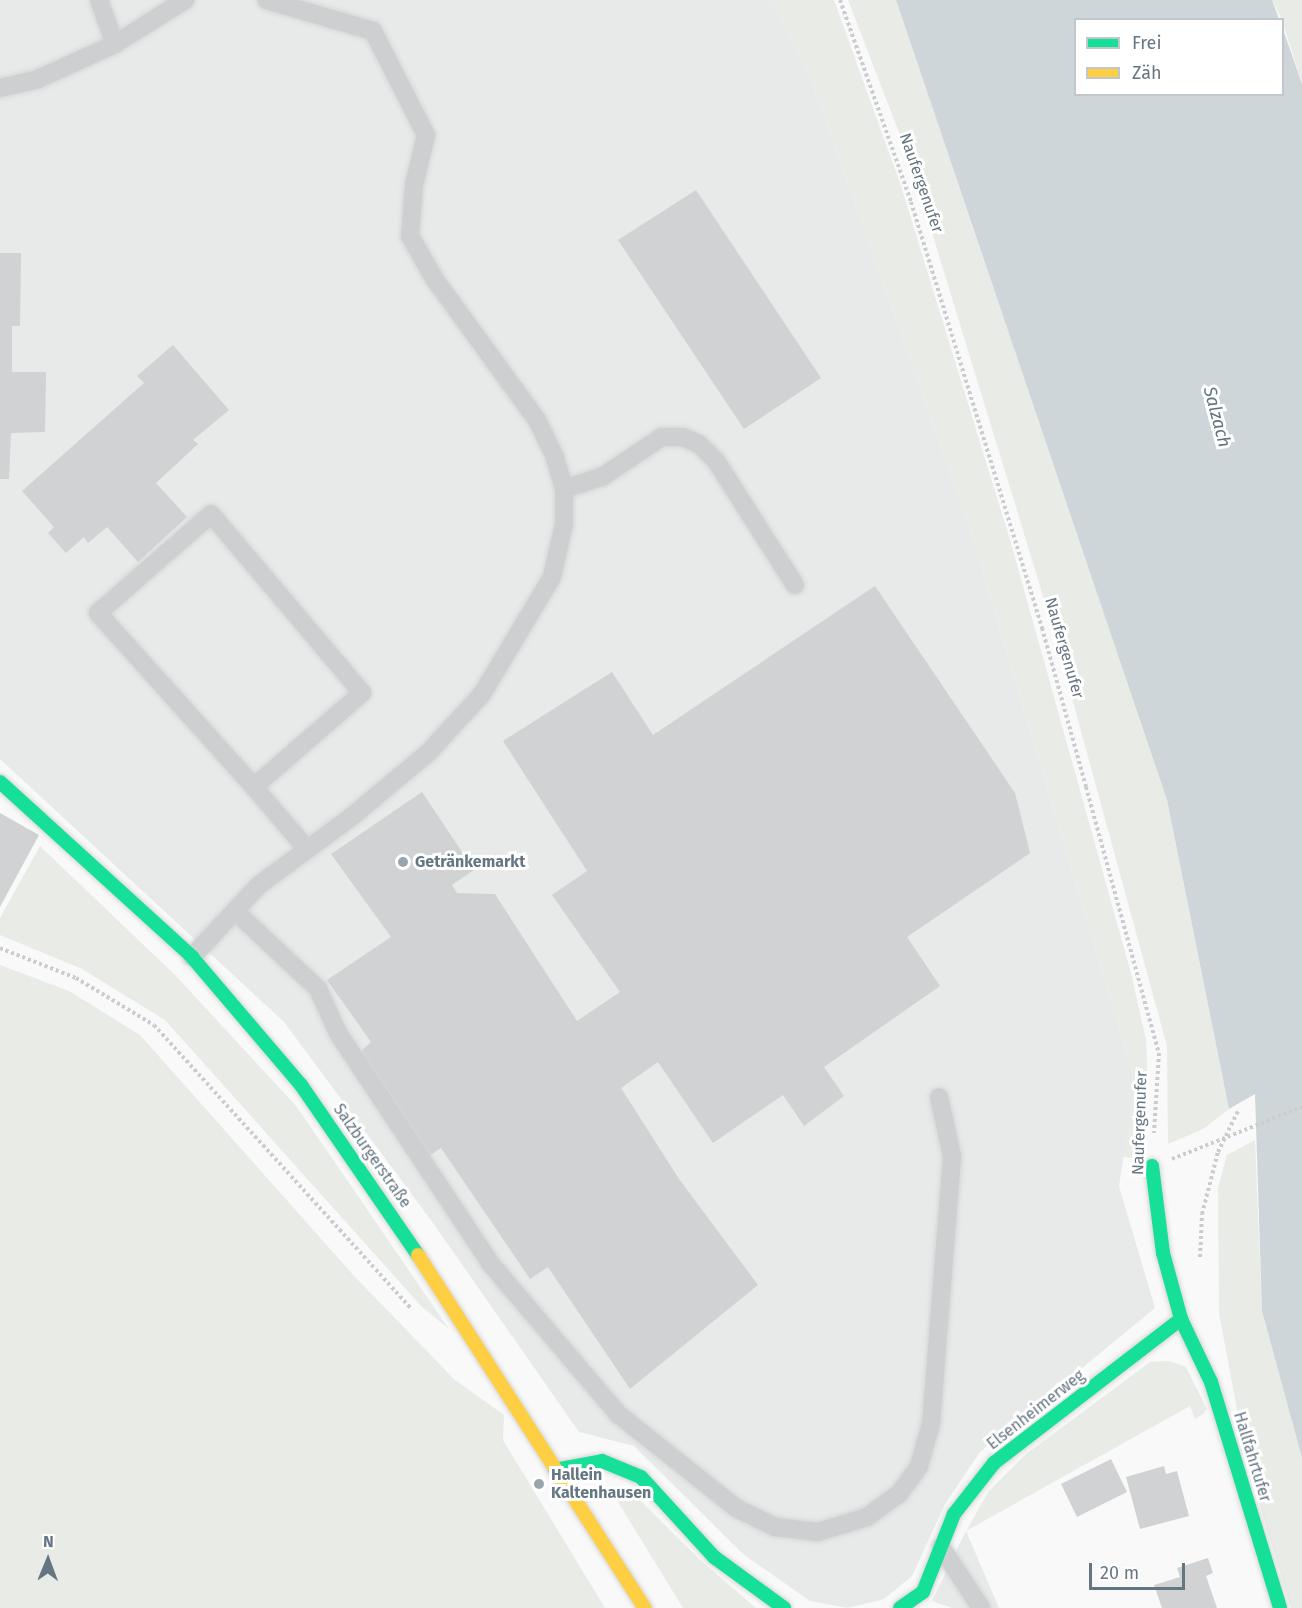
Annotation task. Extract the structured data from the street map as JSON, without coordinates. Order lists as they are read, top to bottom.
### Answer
{
  "streets": {
    "street": [
      "Naufergenufer",
      "Salzburgerstraße",
      "Elsenheimerweg",
      "Hallfahrtufer"
    ]
  },
  "crossings": [
    ["Naufergenufer", "Elsenheimerweg"],
    ["Naufergenufer", "Hallfahrtufer"],
    ["Elsenheimerweg", "Hallfahrtufer"]
  ],
  "water": ["Salzach"],
  "places": ["Getränkemarkt", "Hallein Kaltenhausen"],
  "legend": ["Frei", "Zäh"],
  "scale_bar": "20 m",
  "north": "top"
}
